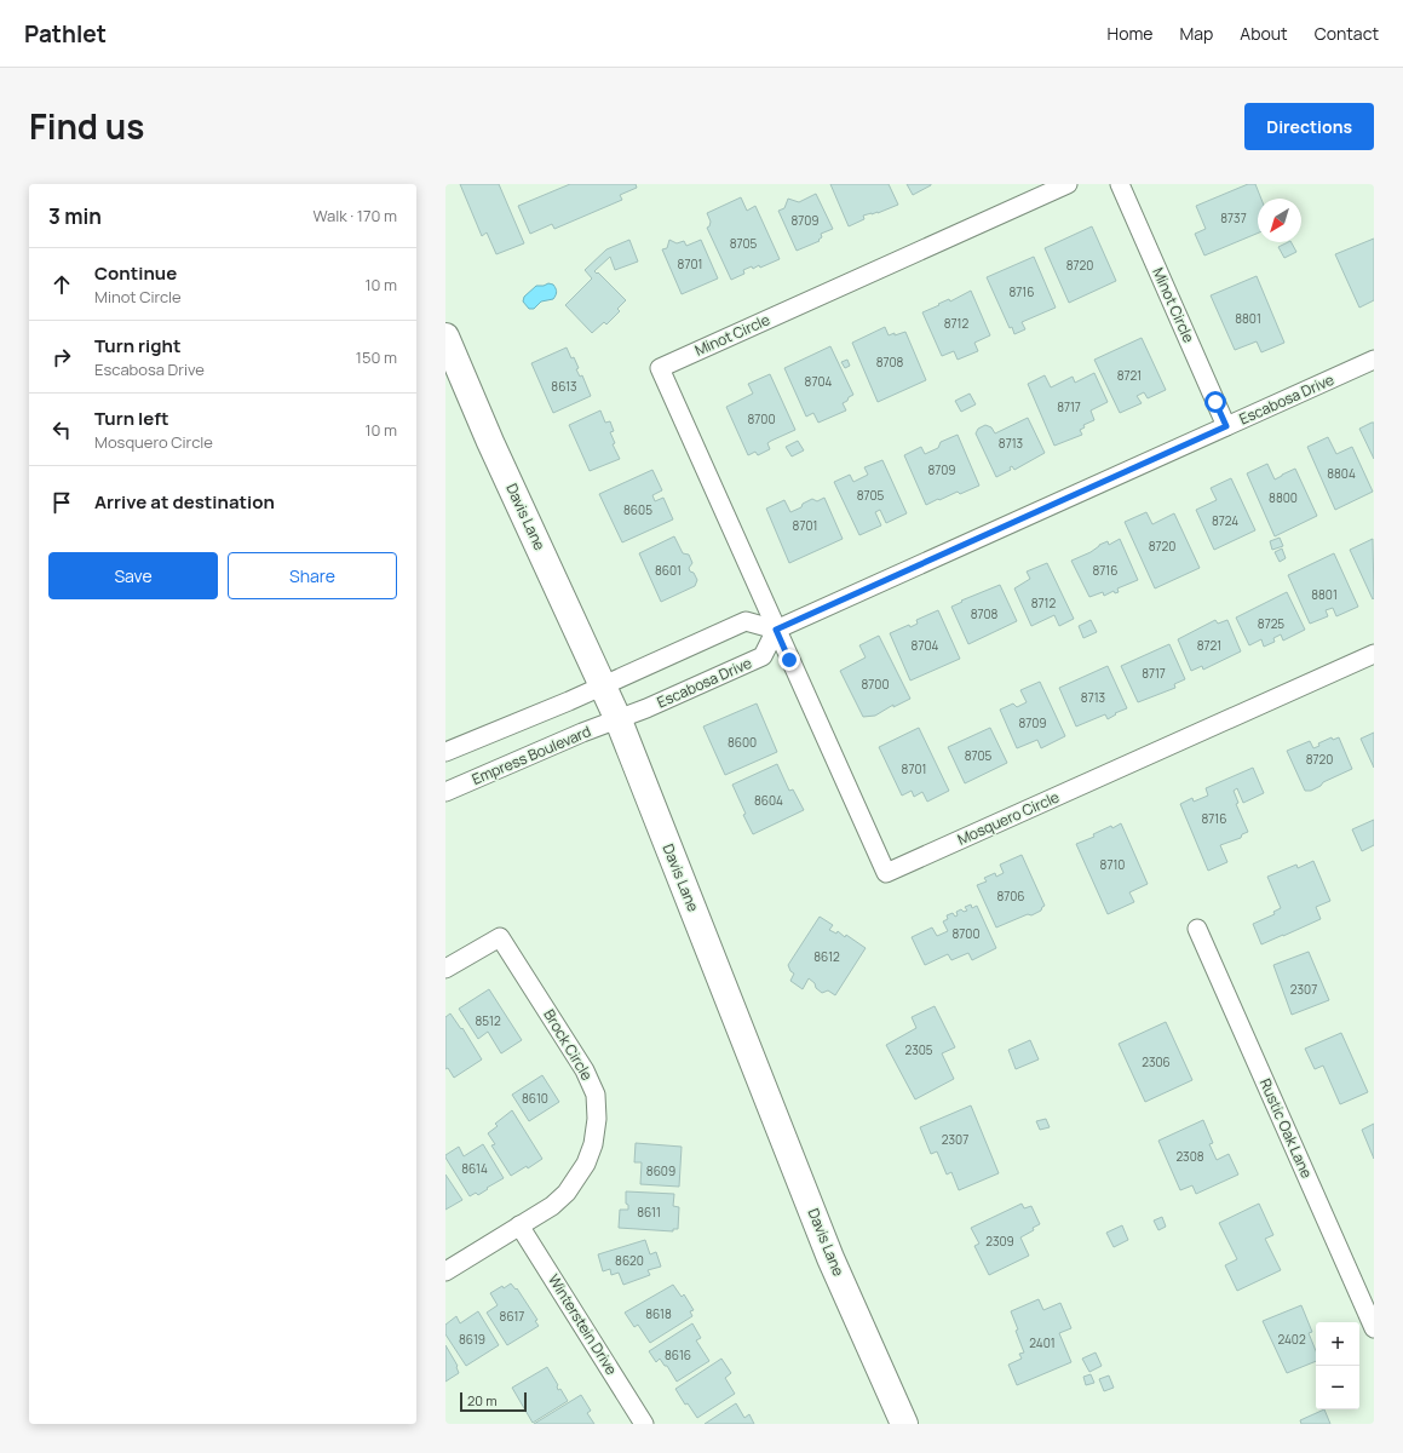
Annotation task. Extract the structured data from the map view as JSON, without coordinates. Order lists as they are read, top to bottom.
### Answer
{
  "streets": {
    "street": [
      "Minot Circle",
      "Escabosa Drive",
      "Davis Lane",
      "Empress Boulevard",
      "Mosquero Circle",
      "Brock Circle",
      "Rustic Oak Lane",
      "Winterstein Drive"
    ]
  },
  "crossings": [
    ["Minot Circle", "Escabosa Drive"],
    ["Minot Circle", "Mosquero Circle"],
    ["Escabosa Drive", "Davis Lane"],
    ["Escabosa Drive", "Empress Boulevard"],
    ["Escabosa Drive", "Mosquero Circle"],
    ["Davis Lane", "Empress Boulevard"],
    ["Brock Circle", "Winterstein Drive"]
  ],
  "house_numbers": [
    "8737",
    "8709",
    "8705",
    "8701",
    "8720",
    "8716",
    "8801",
    "8712",
    "8708",
    "8721",
    "8704",
    "8613",
    "8717",
    "8700",
    "8713",
    "8709",
    "8804",
    "8705",
    "8800",
    "8605",
    "8724",
    "8701",
    "8720",
    "8601",
    "8716",
    "8801",
    "8712",
    "8708",
    "8725",
    "8704",
    "8721",
    "8717",
    "8700",
    "8713",
    "8709",
    "8600",
    "8705",
    "8720",
    "8701",
    "8604",
    "8716",
    "8710",
    "8706",
    "8700",
    "8612",
    "2307",
    "8512",
    "2305",
    "2306",
    "8610",
    "2307",
    "2308",
    "8614",
    "8609",
    "8611",
    "2309",
    "8620",
    "8618",
    "8617",
    "8619",
    "2402",
    "2401",
    "8616"
  ],
  "scale_bar": "20 m",
  "north": "bottom left",
  "page": {
    "header": "Pathlet",
    "nav": [
      "Home",
      "Map",
      "About",
      "Contact"
    ],
    "title": "Find us",
    "buttons": [
      "Directions",
      ["Save", "Share"]
    ],
    "heading": ["3 min", "Walk · 170 m"],
    "list": [
      ["Continue", "Minot Circle", "10 m"],
      ["Turn right", "Escabosa Drive", "150 m"],
      ["Turn left", "Mosquero Circle", "10 m"],
      "Arrive at destination"
    ],
    "map_buttons": ["+", "−"],
    "scale": "20 m"
  }
}
